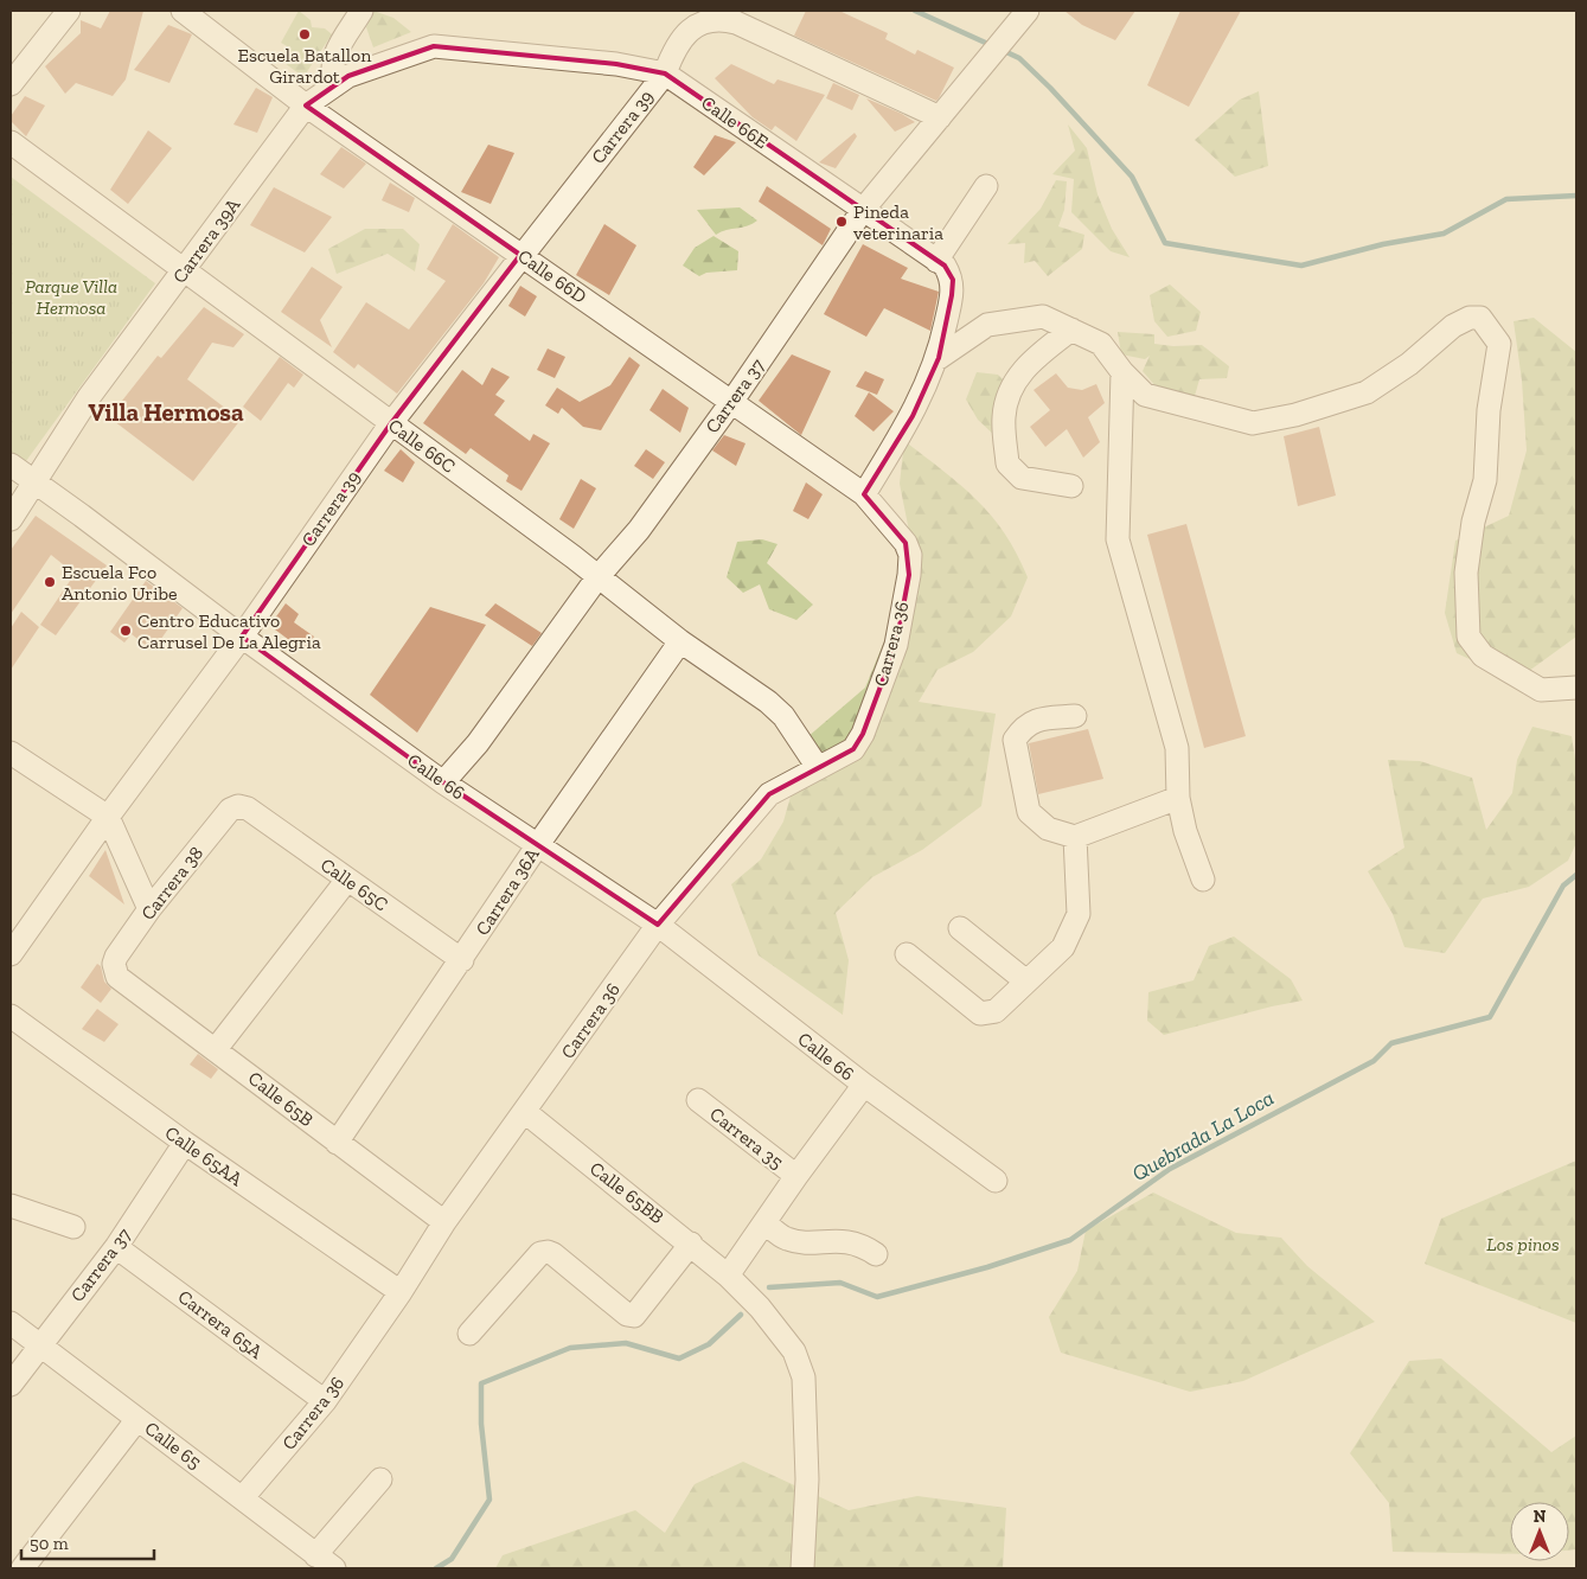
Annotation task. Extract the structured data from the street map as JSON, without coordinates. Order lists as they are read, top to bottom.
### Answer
{
  "streets": {
    "street": [
      "Calle 66E",
      "Carrera 39",
      "Carrera 39A",
      "Calle 66D",
      "Carrera 37",
      "Calle 66C",
      "Carrera 36",
      "Calle 66",
      "Carrera 38",
      "Calle 65C",
      "Carrera 36A",
      "Calle 65B",
      "Carrera 35",
      "Calle 65AA",
      "Calle 65BB",
      "Carrera 65A",
      "Calle 65"
    ]
  },
  "crossings": [
    ["Calle 66E", "Carrera 39"],
    ["Calle 66E", "Carrera 39A"],
    ["Calle 66E", "Carrera 37"],
    ["Carrera 39", "Calle 66D"],
    ["Carrera 39", "Carrera 37"],
    ["Carrera 39", "Calle 66C"],
    ["Carrera 39", "Calle 66"],
    ["Carrera 39A", "Calle 66D"],
    ["Carrera 39A", "Calle 66C"],
    ["Carrera 39A", "Calle 66"],
    ["Calle 66D", "Carrera 37"],
    ["Calle 66D", "Carrera 36"],
    ["Carrera 37", "Calle 66C"],
    ["Carrera 37", "Calle 66"],
    ["Carrera 37", "Calle 65AA"],
    ["Carrera 37", "Carrera 65A"],
    ["Carrera 37", "Calle 65"],
    ["Calle 66C", "Carrera 36"],
    ["Calle 66C", "Carrera 36A"],
    ["Carrera 36", "Calle 66"],
    ["Carrera 36", "Calle 65B"],
    ["Carrera 36", "Calle 65AA"],
    ["Carrera 36", "Calle 65BB"],
    ["Carrera 36", "Carrera 65A"],
    ["Carrera 36", "Calle 65"],
    ["Calle 66", "Carrera 36A"],
    ["Calle 66", "Carrera 35"],
    ["Carrera 38", "Calle 65C"],
    ["Carrera 38", "Calle 65B"],
    ["Calle 65C", "Carrera 36A"],
    ["Carrera 36A", "Calle 65B"],
    ["Carrera 35", "Calle 65BB"]
  ],
  "districts": ["Villa Hermosa"],
  "water": ["Quebrada La Loca"],
  "parks": ["Parque Villa Hermosa", "Los pinos"],
  "places": [
    "Escuela Batallon Girardot",
    "Pineda veterinaria",
    "Escuela Fco Antonio Uribe",
    "Centro Educativo Carrusel De La Alegria"
  ],
  "scale_bar": "50 m",
  "north": "top"
}
